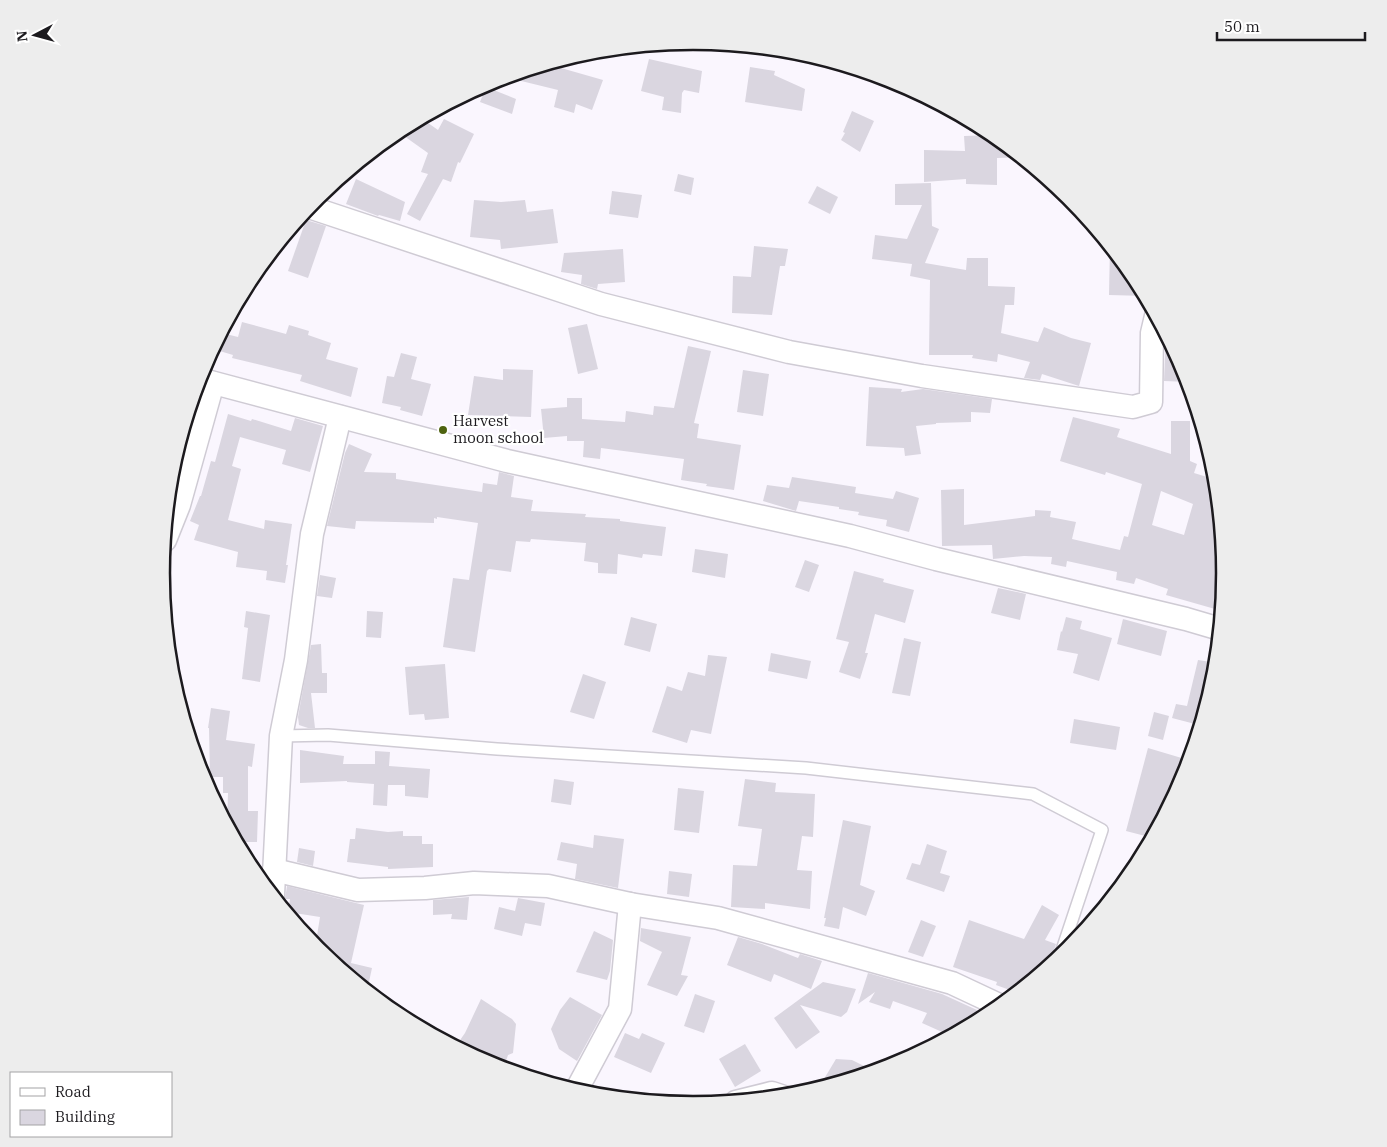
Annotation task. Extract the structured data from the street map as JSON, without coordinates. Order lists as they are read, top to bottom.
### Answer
{
  "places": ["Harvest moon school"],
  "legend": ["Road", "Building"],
  "scale_bar": "50 m",
  "north": "left"
}
